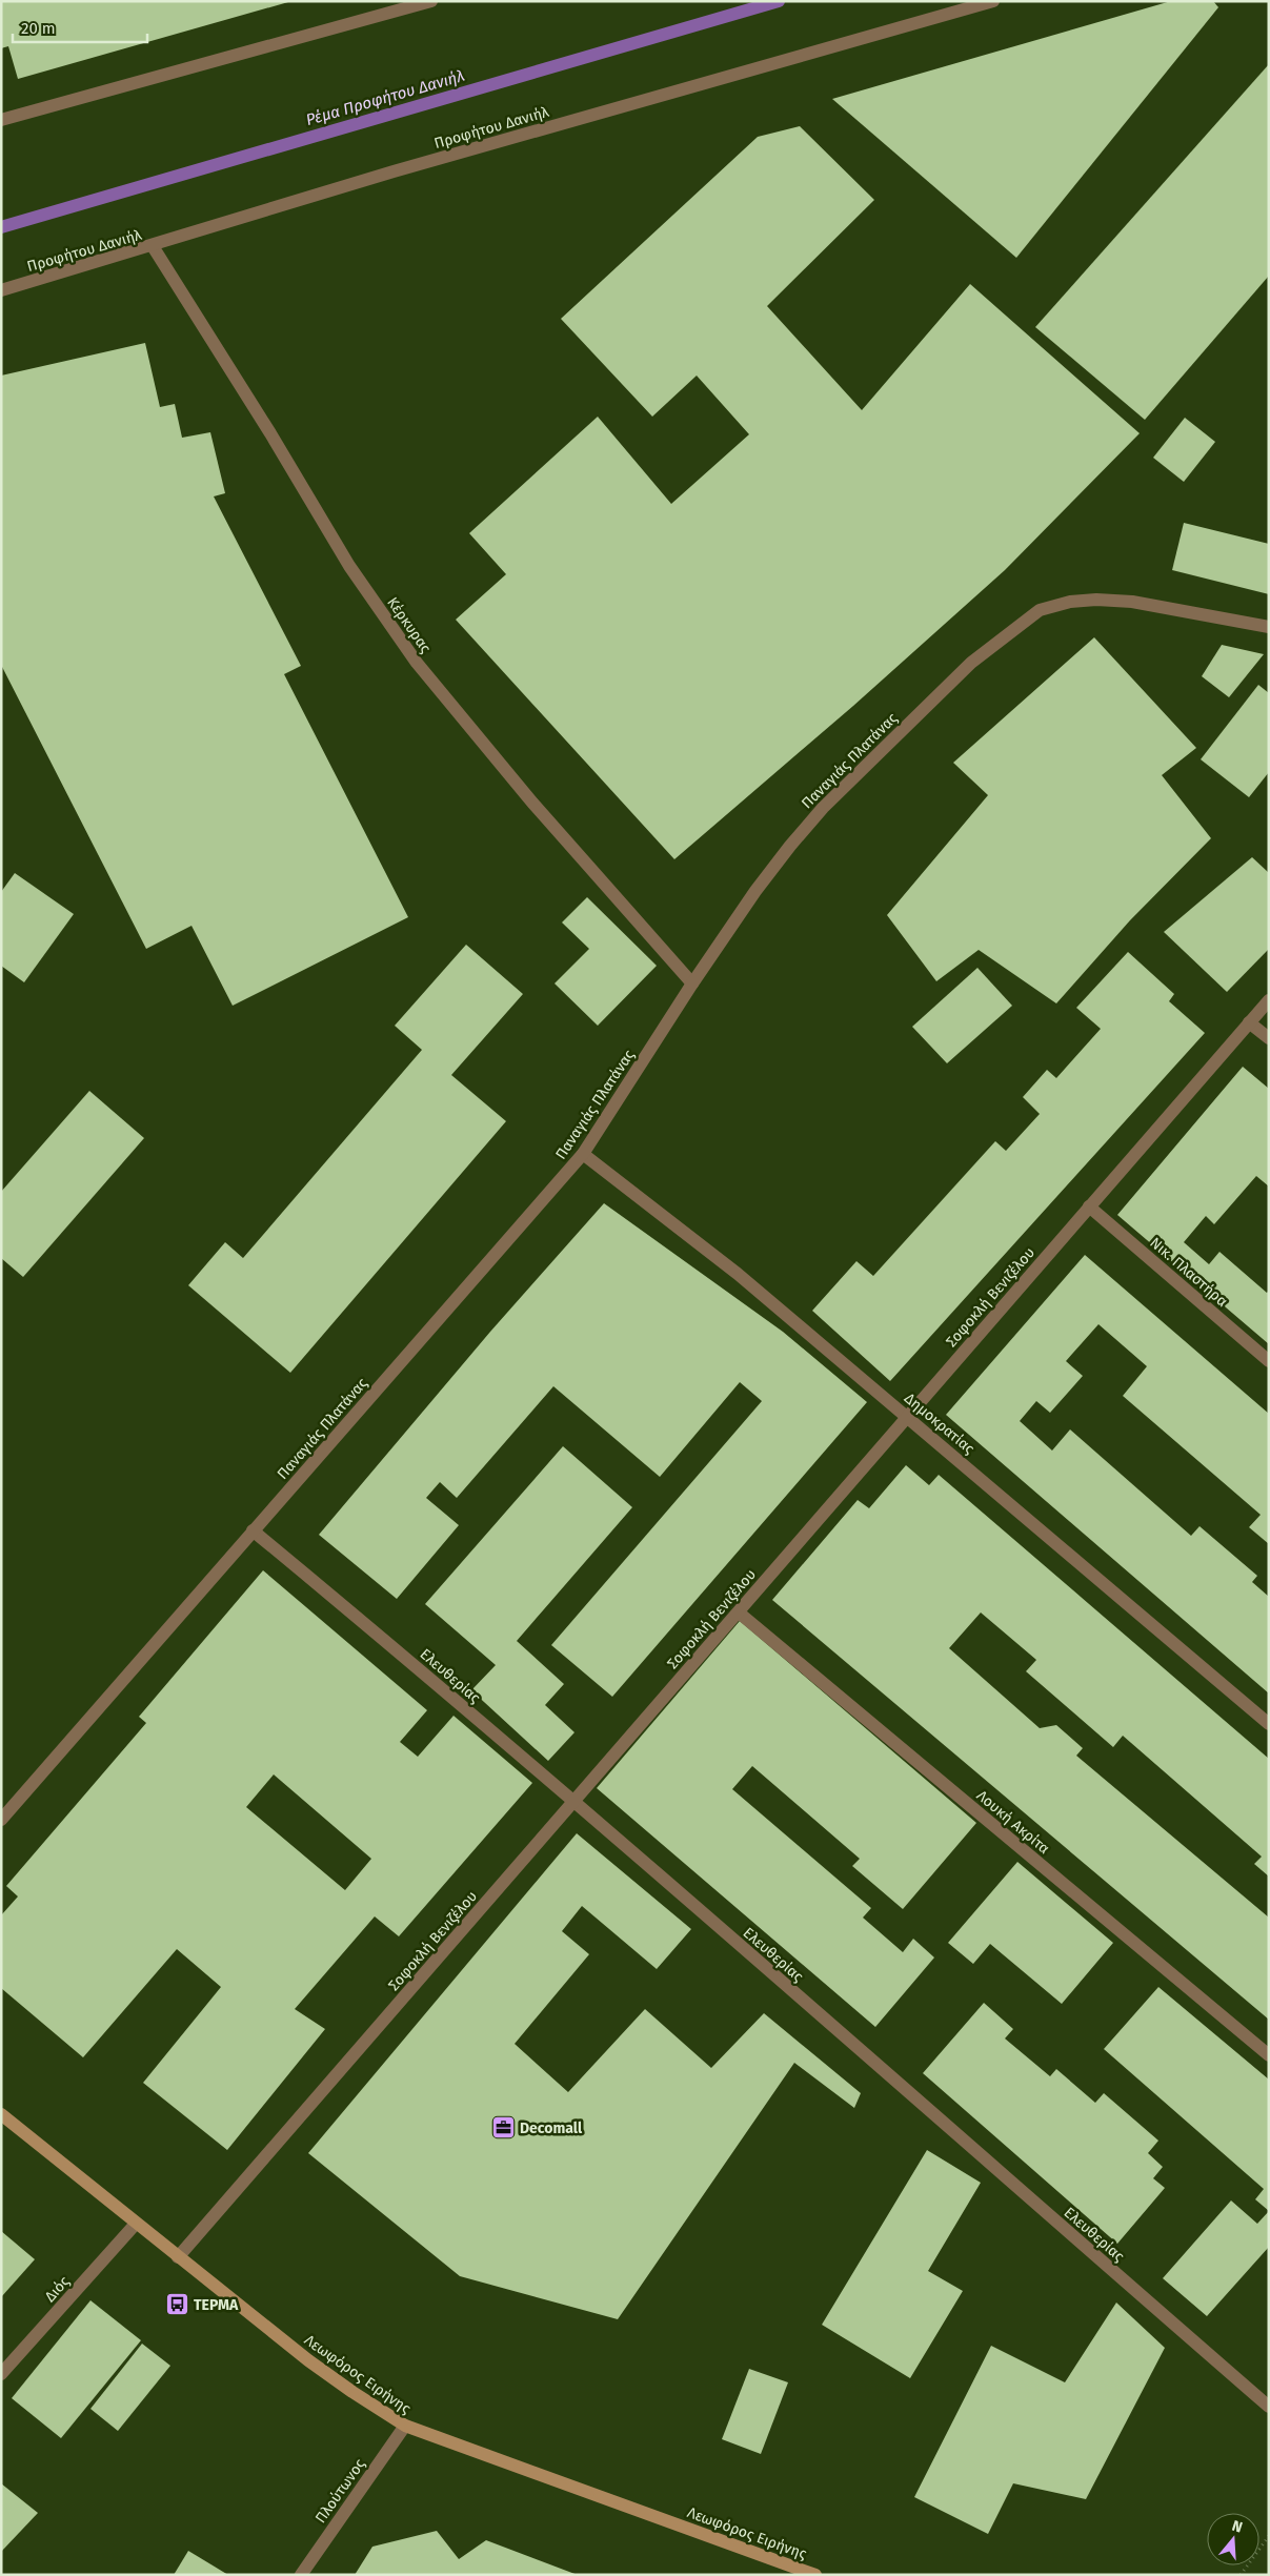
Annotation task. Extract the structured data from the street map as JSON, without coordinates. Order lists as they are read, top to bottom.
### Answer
{
  "streets": {
    "street": [
      "Προφήτου Δανιήλ",
      "Κέρκυρας",
      "Παναγιάς Πλατάνας",
      "Νικ. Πλαστήρα",
      "Σοφοκλή Βενιζέλου",
      "Δημοκρατίας",
      "Ελευθερίας",
      "Λουκή Ακρίτα",
      "Διός",
      "Λεωφόρος Ειρήνης",
      "Πλούτωνος"
    ]
  },
  "crossings": [
    ["Προφήτου Δανιήλ", "Κέρκυρας"],
    ["Κέρκυρας", "Παναγιάς Πλατάνας"],
    ["Παναγιάς Πλατάνας", "Δημοκρατίας"],
    ["Παναγιάς Πλατάνας", "Ελευθερίας"],
    ["Νικ. Πλαστήρα", "Σοφοκλή Βενιζέλου"],
    ["Σοφοκλή Βενιζέλου", "Δημοκρατίας"],
    ["Σοφοκλή Βενιζέλου", "Ελευθερίας"],
    ["Σοφοκλή Βενιζέλου", "Λουκή Ακρίτα"],
    ["Σοφοκλή Βενιζέλου", "Λεωφόρος Ειρήνης"],
    ["Διός", "Λεωφόρος Ειρήνης"],
    ["Λεωφόρος Ειρήνης", "Πλούτωνος"]
  ],
  "water": ["Ρέμα Προφήτου Δανιήλ"],
  "places": {
    "office": ["Decomall"],
    "bus stop": ["ΤΕΡΜΑ"]
  },
  "scale_bar": "20 m",
  "north": "top"
}
